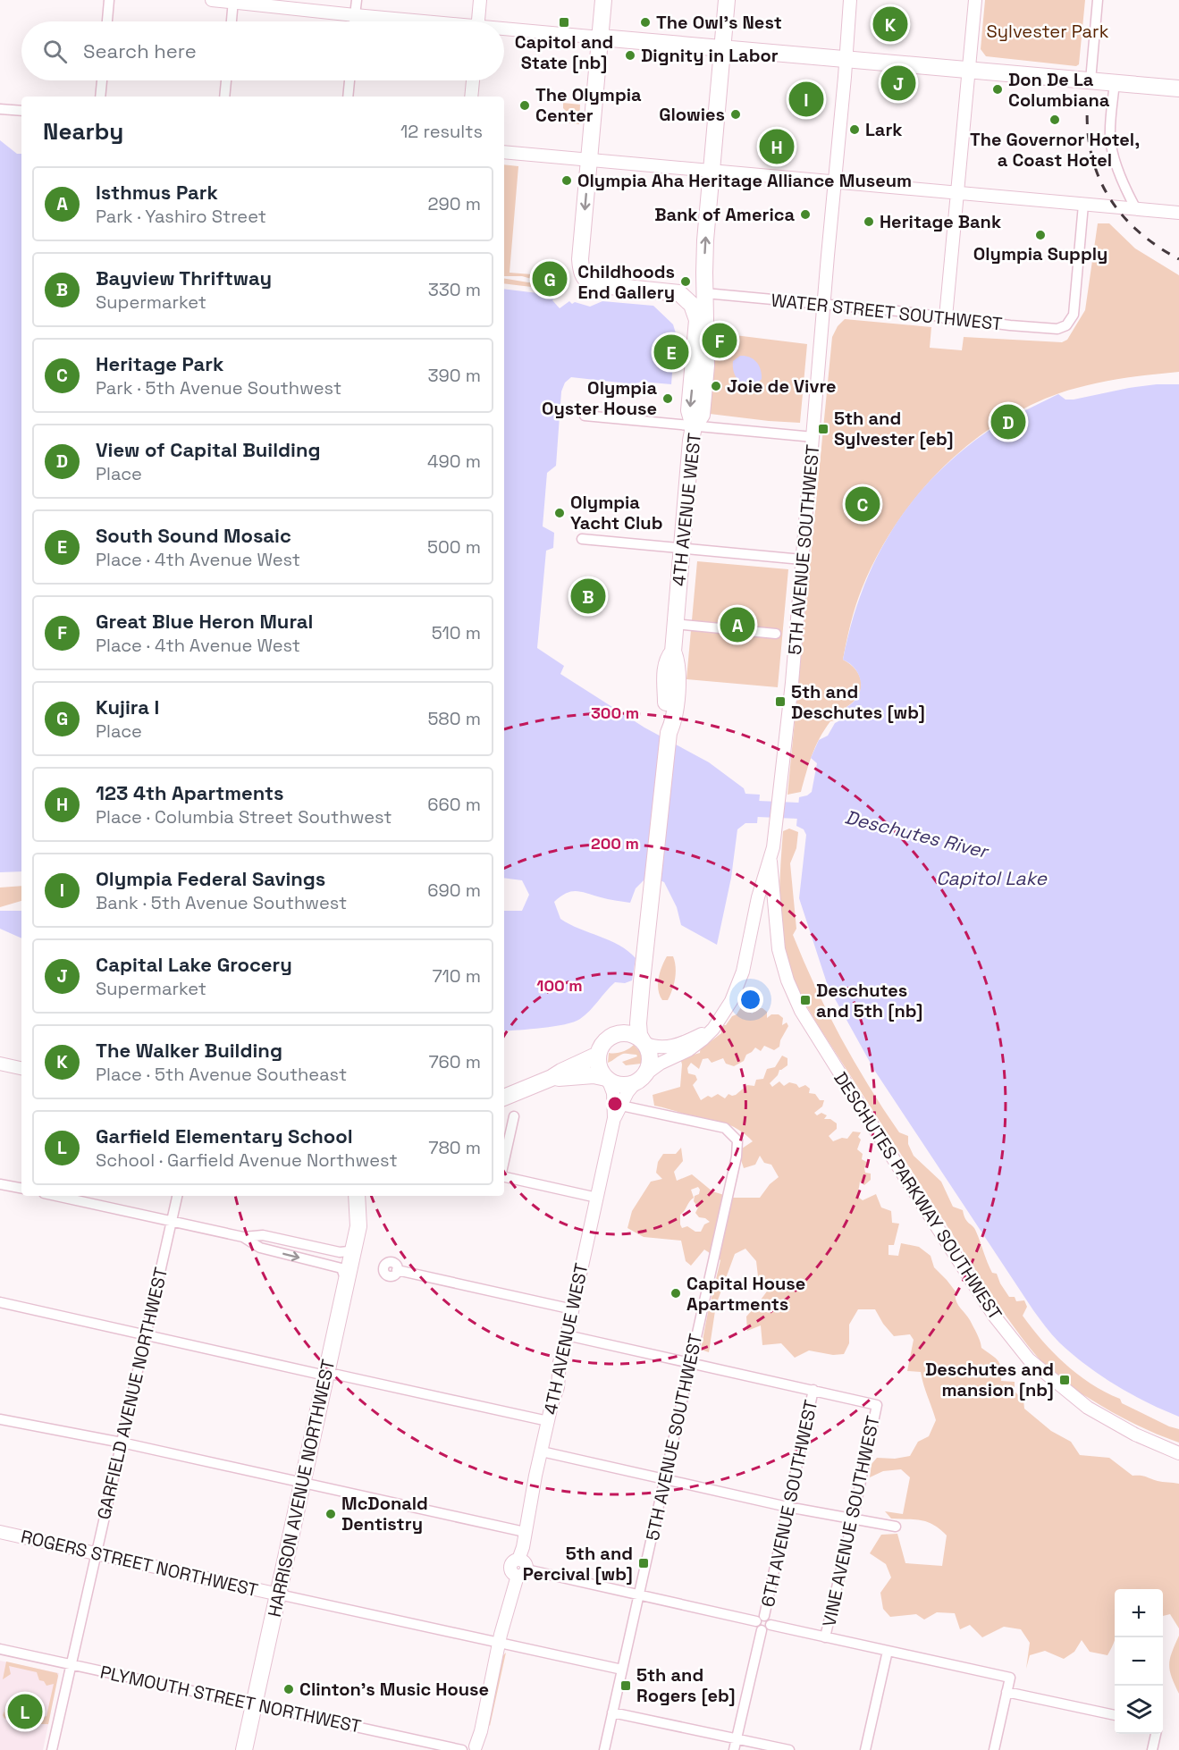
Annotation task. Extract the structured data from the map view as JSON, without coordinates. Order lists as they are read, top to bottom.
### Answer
{
  "streets": {
    "main road": ["4TH AVENUE WEST", "HARRISON AVENUE NORTHWEST"],
    "street": [
      "WATER STREET SOUTHWEST",
      "5TH AVENUE SOUTHWEST",
      "DESCHUTES PARKWAY SOUTHWEST",
      "GARFIELD AVENUE NORTHWEST",
      "6TH AVENUE SOUTHWEST",
      "VINE AVENUE SOUTHWEST",
      "ROGERS STREET NORTHWEST",
      "PLYMOUTH STREET NORTHWEST"
    ]
  },
  "crossings": [
    ["WATER STREET SOUTHWEST", "4TH AVENUE WEST"],
    ["WATER STREET SOUTHWEST", "5TH AVENUE SOUTHWEST"],
    ["4TH AVENUE WEST", "5TH AVENUE SOUTHWEST"],
    ["4TH AVENUE WEST", "ROGERS STREET NORTHWEST"],
    ["5TH AVENUE SOUTHWEST", "DESCHUTES PARKWAY SOUTHWEST"],
    ["5TH AVENUE SOUTHWEST", "ROGERS STREET NORTHWEST"],
    ["GARFIELD AVENUE NORTHWEST", "ROGERS STREET NORTHWEST"],
    ["GARFIELD AVENUE NORTHWEST", "PLYMOUTH STREET NORTHWEST"],
    ["HARRISON AVENUE NORTHWEST", "ROGERS STREET NORTHWEST"],
    ["HARRISON AVENUE NORTHWEST", "PLYMOUTH STREET NORTHWEST"],
    ["6TH AVENUE SOUTHWEST", "VINE AVENUE SOUTHWEST"]
  ],
  "water": ["Deschutes River", "Capitol Lake"],
  "parks": ["Sylvester Park"],
  "places": {
    "transit": [
      "Capitol and State [nb]",
      "5th and Sylvester [eb]",
      "5th and Deschutes [wb]",
      "Deschutes and 5th [nb]",
      "Deschutes and mansion [nb]",
      "5th and Percival [wb]",
      "5th and Rogers [eb]"
    ],
    "other": [
      "The Owl's Nest",
      "Dignity in Labor",
      "Don De La Columbiana",
      "The Olympia Center",
      "Glowies",
      "The Governor Hotel, a Coast Hotel",
      "Lark",
      "Olympia Aha Heritage Alliance Museum",
      "Bank of America",
      "Heritage Bank",
      "Olympia Supply",
      "Childhoods End Gallery",
      "Joie de Vivre",
      "Olympia Oyster House",
      "Olympia Yacht Club",
      "Capital House Apartments",
      "McDonald Dentistry",
      "Clinton's Music House"
    ]
  },
  "page": {
    "pins": [
      "K",
      "J",
      "I",
      "H",
      "G",
      "F",
      "E",
      "D",
      "C",
      "B",
      "A",
      "L"
    ],
    "search": "Search here",
    "heading": ["Nearby", "12 results"],
    "list": [
      {
        "mark": "A",
        "name": "Isthmus Park",
        "note": "Park · Yashiro Street",
        "value": "290 m"
      },
      {
        "mark": "B",
        "name": "Bayview Thriftway",
        "note": "Supermarket",
        "value": "330 m"
      },
      {
        "mark": "C",
        "name": "Heritage Park",
        "note": "Park · 5th Avenue Southwest",
        "value": "390 m"
      },
      {
        "mark": "D",
        "name": "View of Capital Building",
        "note": "Place",
        "value": "490 m"
      },
      {
        "mark": "E",
        "name": "South Sound Mosaic",
        "note": "Place · 4th Avenue West",
        "value": "500 m"
      },
      {
        "mark": "F",
        "name": "Great Blue Heron Mural",
        "note": "Place · 4th Avenue West",
        "value": "510 m"
      },
      {
        "mark": "G",
        "name": "Kujira I",
        "note": "Place",
        "value": "580 m"
      },
      {
        "mark": "H",
        "name": "123 4th Apartments",
        "note": "Place · Columbia Street Southwest",
        "value": "660 m"
      },
      {
        "mark": "I",
        "name": "Olympia Federal Savings",
        "note": "Bank · 5th Avenue Southwest",
        "value": "690 m"
      },
      {
        "mark": "J",
        "name": "Capital Lake Grocery",
        "note": "Supermarket",
        "value": "710 m"
      },
      {
        "mark": "K",
        "name": "The Walker Building",
        "note": "Place · 5th Avenue Southeast",
        "value": "760 m"
      },
      {
        "mark": "L",
        "name": "Garfield Elementary School",
        "note": "School · Garfield Avenue Northwest",
        "value": "780 m"
      }
    ],
    "map_buttons": ["+", "−"]
  },
  "rings": ["300 m", "200 m", "100 m"]
}
